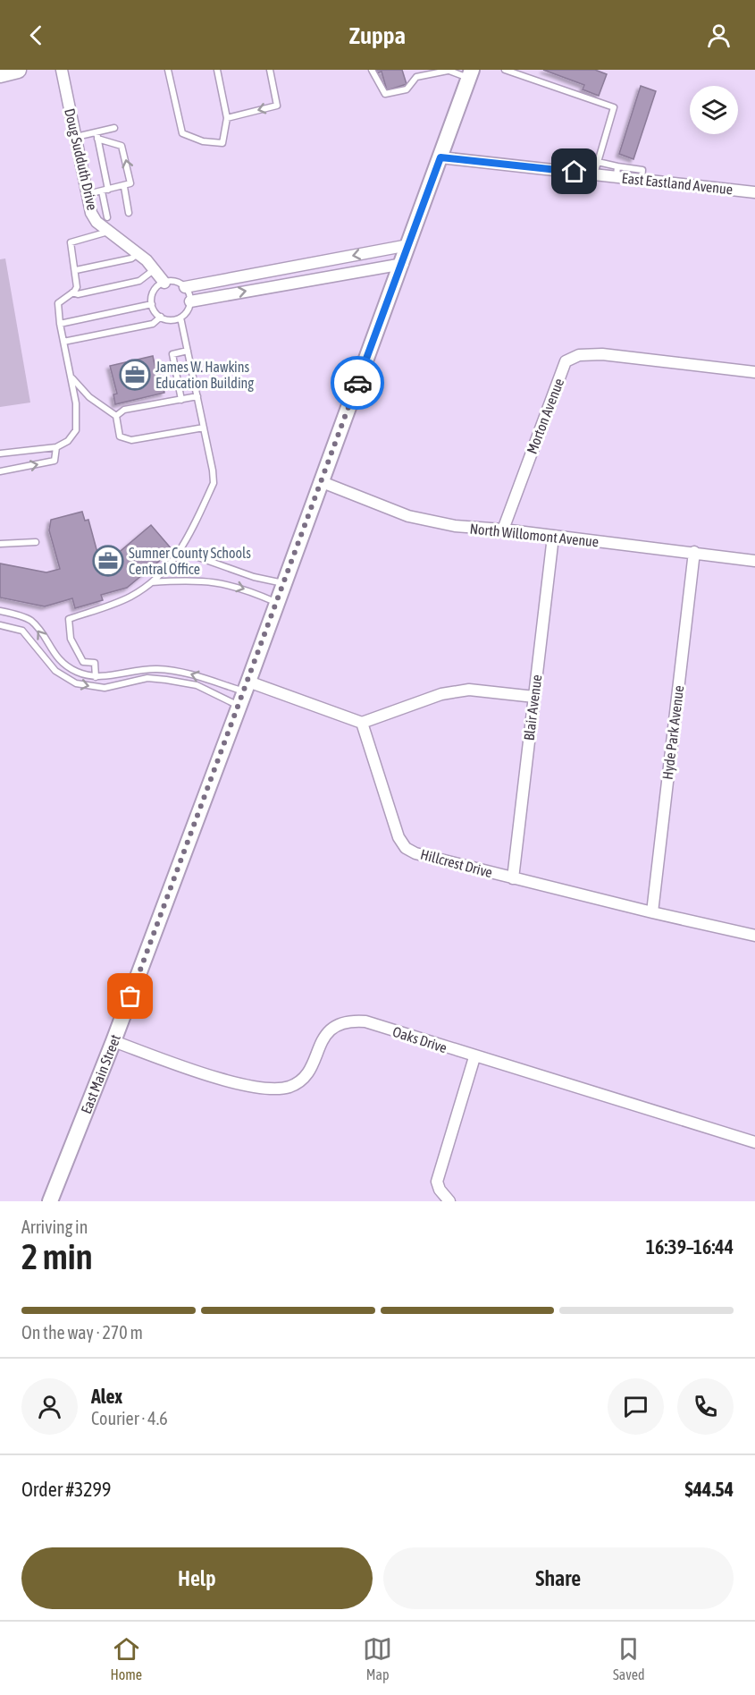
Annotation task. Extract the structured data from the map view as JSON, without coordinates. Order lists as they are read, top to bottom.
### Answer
{
  "streets": {
    "street": [
      "Doug Sudduth Drive",
      "East Eastland Avenue",
      "Morton Avenue",
      "North Willomont Avenue",
      "Blair Avenue",
      "Hyde Park Avenue",
      "Hillcrest Drive",
      "Oaks Drive",
      "East Main Street"
    ]
  },
  "crossings": [
    ["East Eastland Avenue", "East Main Street"],
    ["Morton Avenue", "North Willomont Avenue"],
    ["North Willomont Avenue", "Blair Avenue"],
    ["North Willomont Avenue", "Hyde Park Avenue"],
    ["North Willomont Avenue", "East Main Street"],
    ["Blair Avenue", "Hillcrest Drive"],
    ["Hyde Park Avenue", "Hillcrest Drive"],
    ["Oaks Drive", "East Main Street"]
  ],
  "places": {
    "office": ["James W. Hawkins Education Building", "Sumner County Schools Central Office"]
  },
  "page": {
    "header": "Zuppa",
    "heading": ["2 min", "Arriving in", "16:39–16:44"],
    "panel": [
      "Alex",
      "Courier · 4.6",
      "Order #3299",
      "$44.54"
    ],
    "bar": "On the way · 270 m",
    "buttons": ["Help", "Share"],
    "tabs": ["Home", "Map", "Saved"]
  }
}
